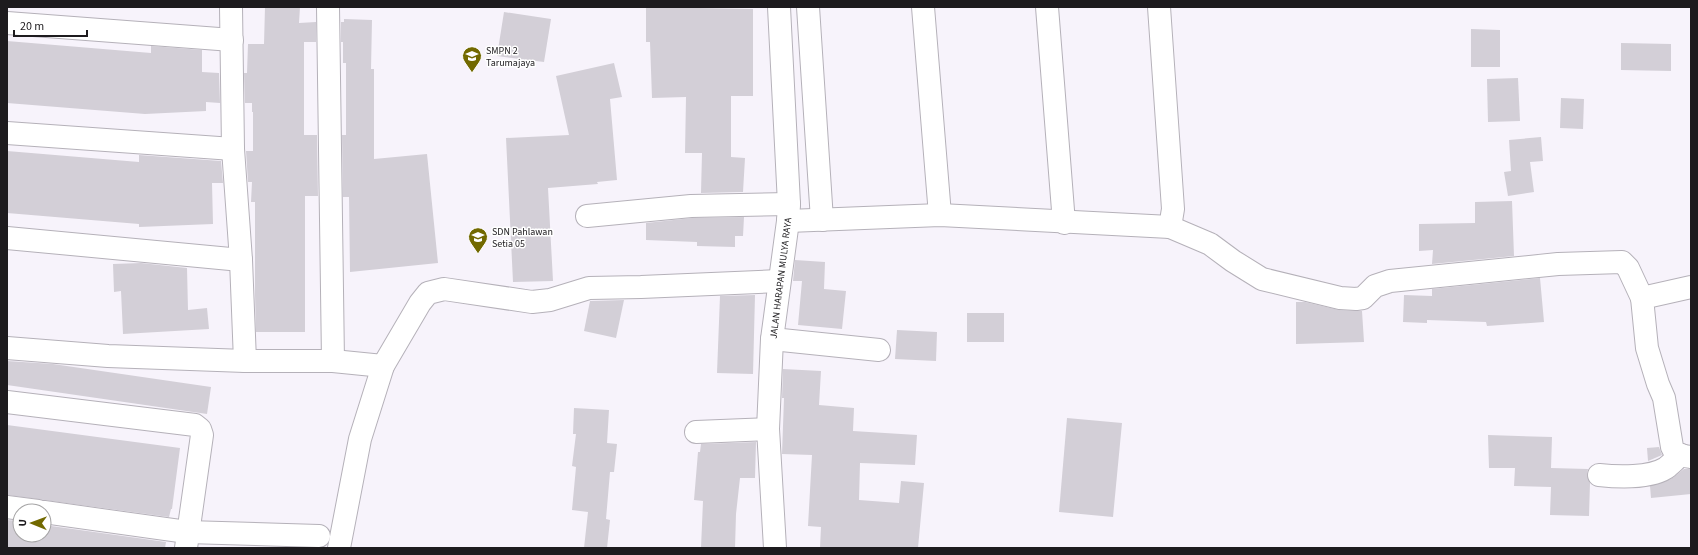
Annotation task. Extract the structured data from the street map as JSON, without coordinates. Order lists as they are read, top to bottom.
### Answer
{
  "streets": {
    "street": ["JALAN HARAPAN MULYA RAYA"]
  },
  "places": {
    "school or university": ["SMPN 2 Tarumajaya", "SDN Pahlawan Setia 05"]
  },
  "scale_bar": "20 m",
  "north": "left"
}
